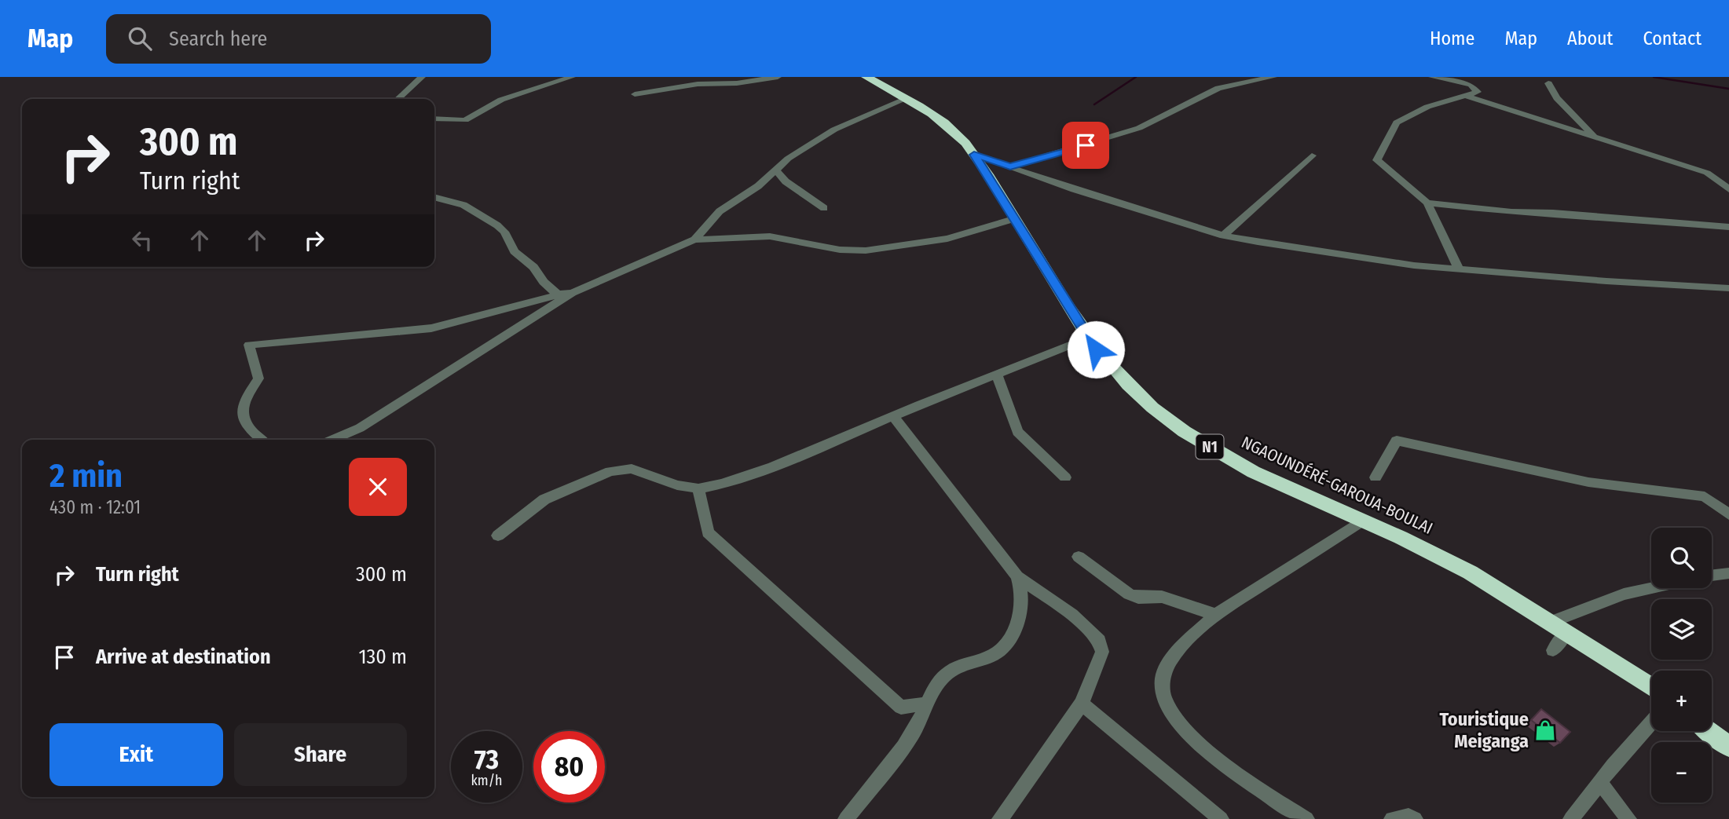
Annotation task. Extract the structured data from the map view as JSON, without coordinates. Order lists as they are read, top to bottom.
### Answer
{
  "streets": {
    "highway": ["N1", "NGAOUNDÉRÉ-GAROUA-BOULAI"]
  },
  "places": {
    "shop": ["Touristique Meiganga"]
  },
  "page": {
    "header": "Map",
    "search": "Search here",
    "nav": [
      "Home",
      "Map",
      "About",
      "Contact"
    ],
    "turn": ["300 m", "Turn right"],
    "heading": ["2 min", "430 m · 12:01"],
    "map_buttons": ["+", "−"],
    "list": [
      {
        "name": "Turn right",
        "value": "300 m"
      },
      {
        "name": "Arrive at destination",
        "value": "130 m"
      }
    ],
    "buttons": ["Exit", "Share"],
    "speed": "73 km/h",
    "limit": "80"
  }
}
